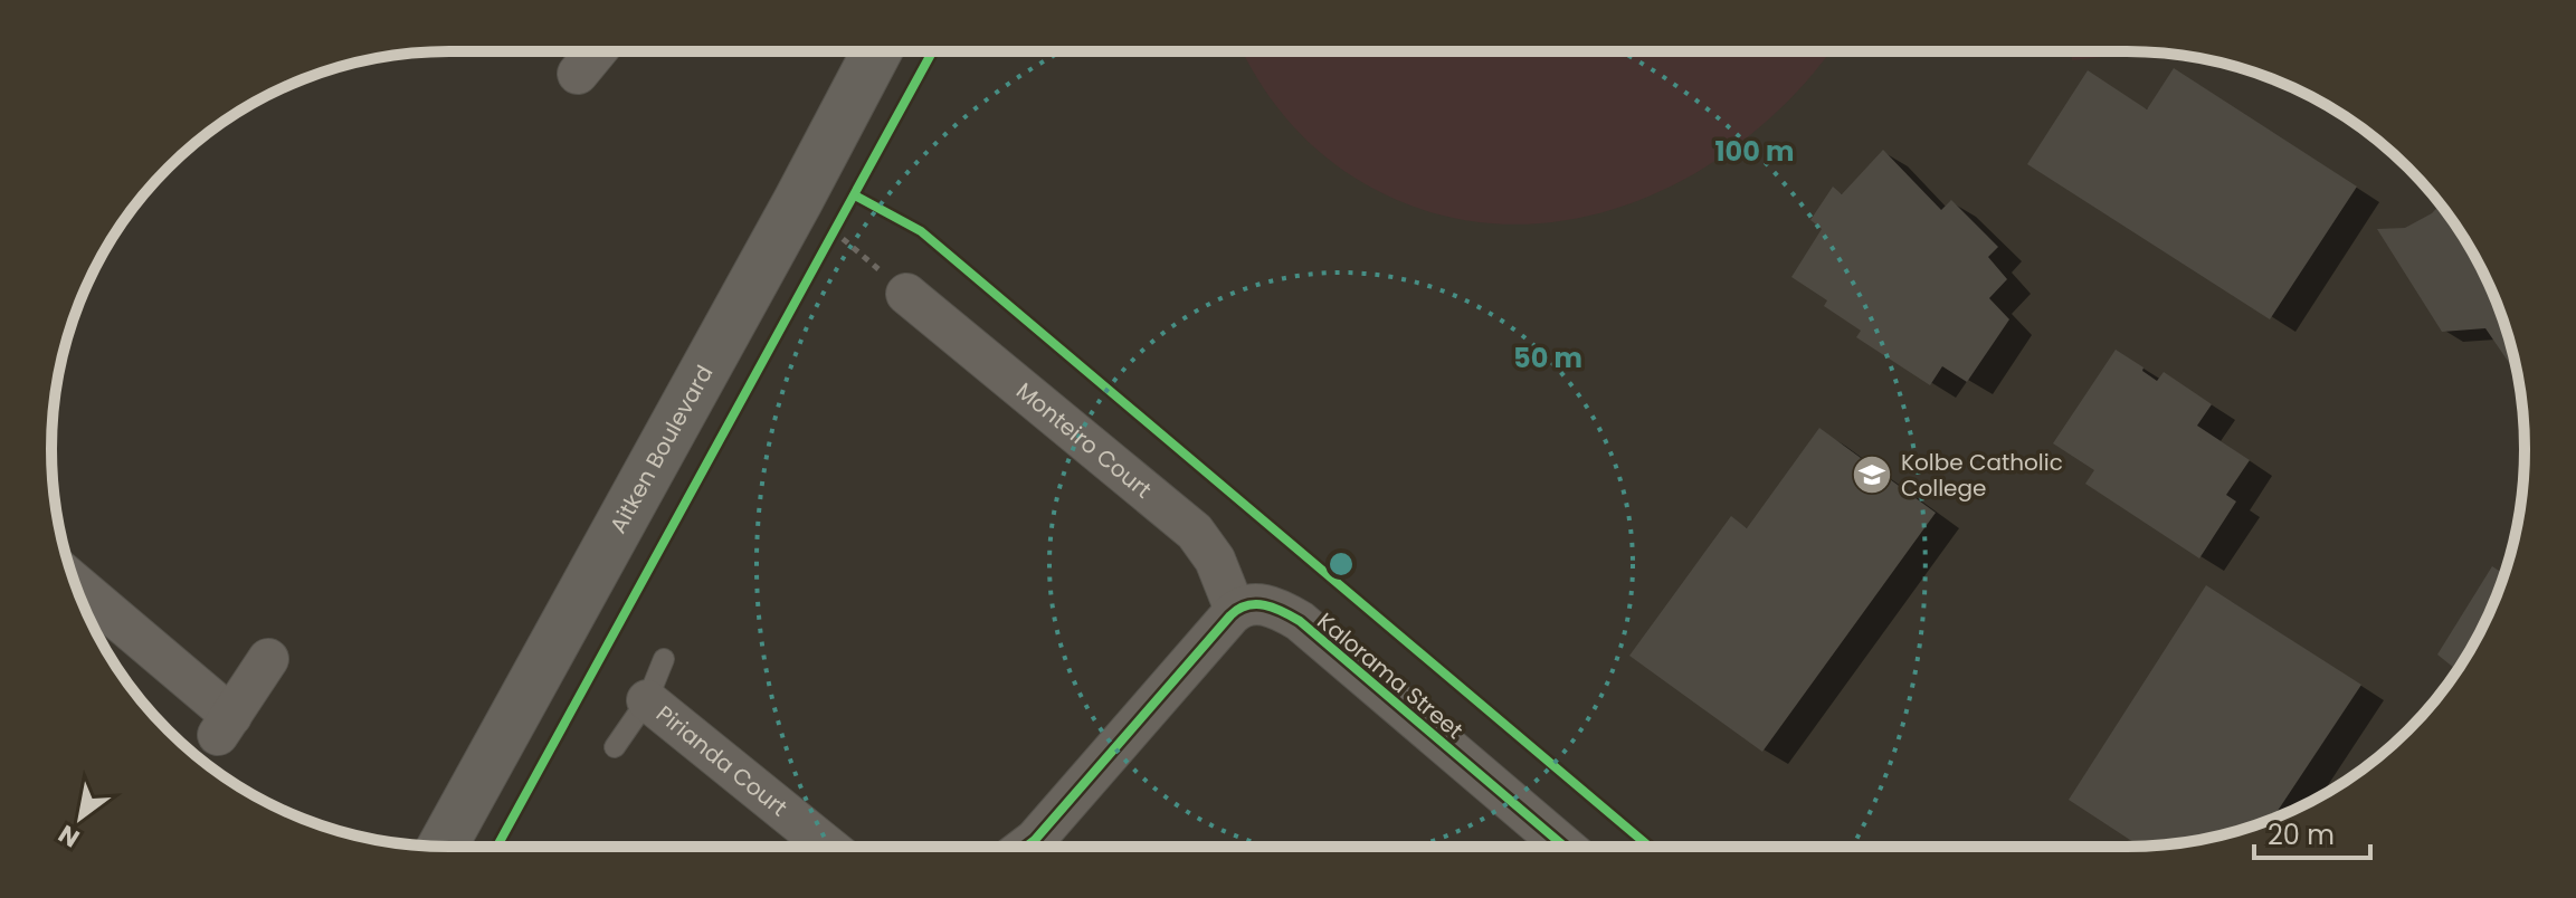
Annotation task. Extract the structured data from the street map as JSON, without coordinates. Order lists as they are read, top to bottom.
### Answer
{
  "streets": {
    "main road": ["Aitken Boulevard"],
    "street": ["Monteiro Court", "Kalorama Street", "Pirianda Court"]
  },
  "crossings": [
    ["Monteiro Court", "Kalorama Street"]
  ],
  "places": {
    "school or university": ["Kolbe Catholic College"]
  },
  "scale_bar": "20 m",
  "north": "bottom left",
  "rings": ["100 m", "50 m"]
}
